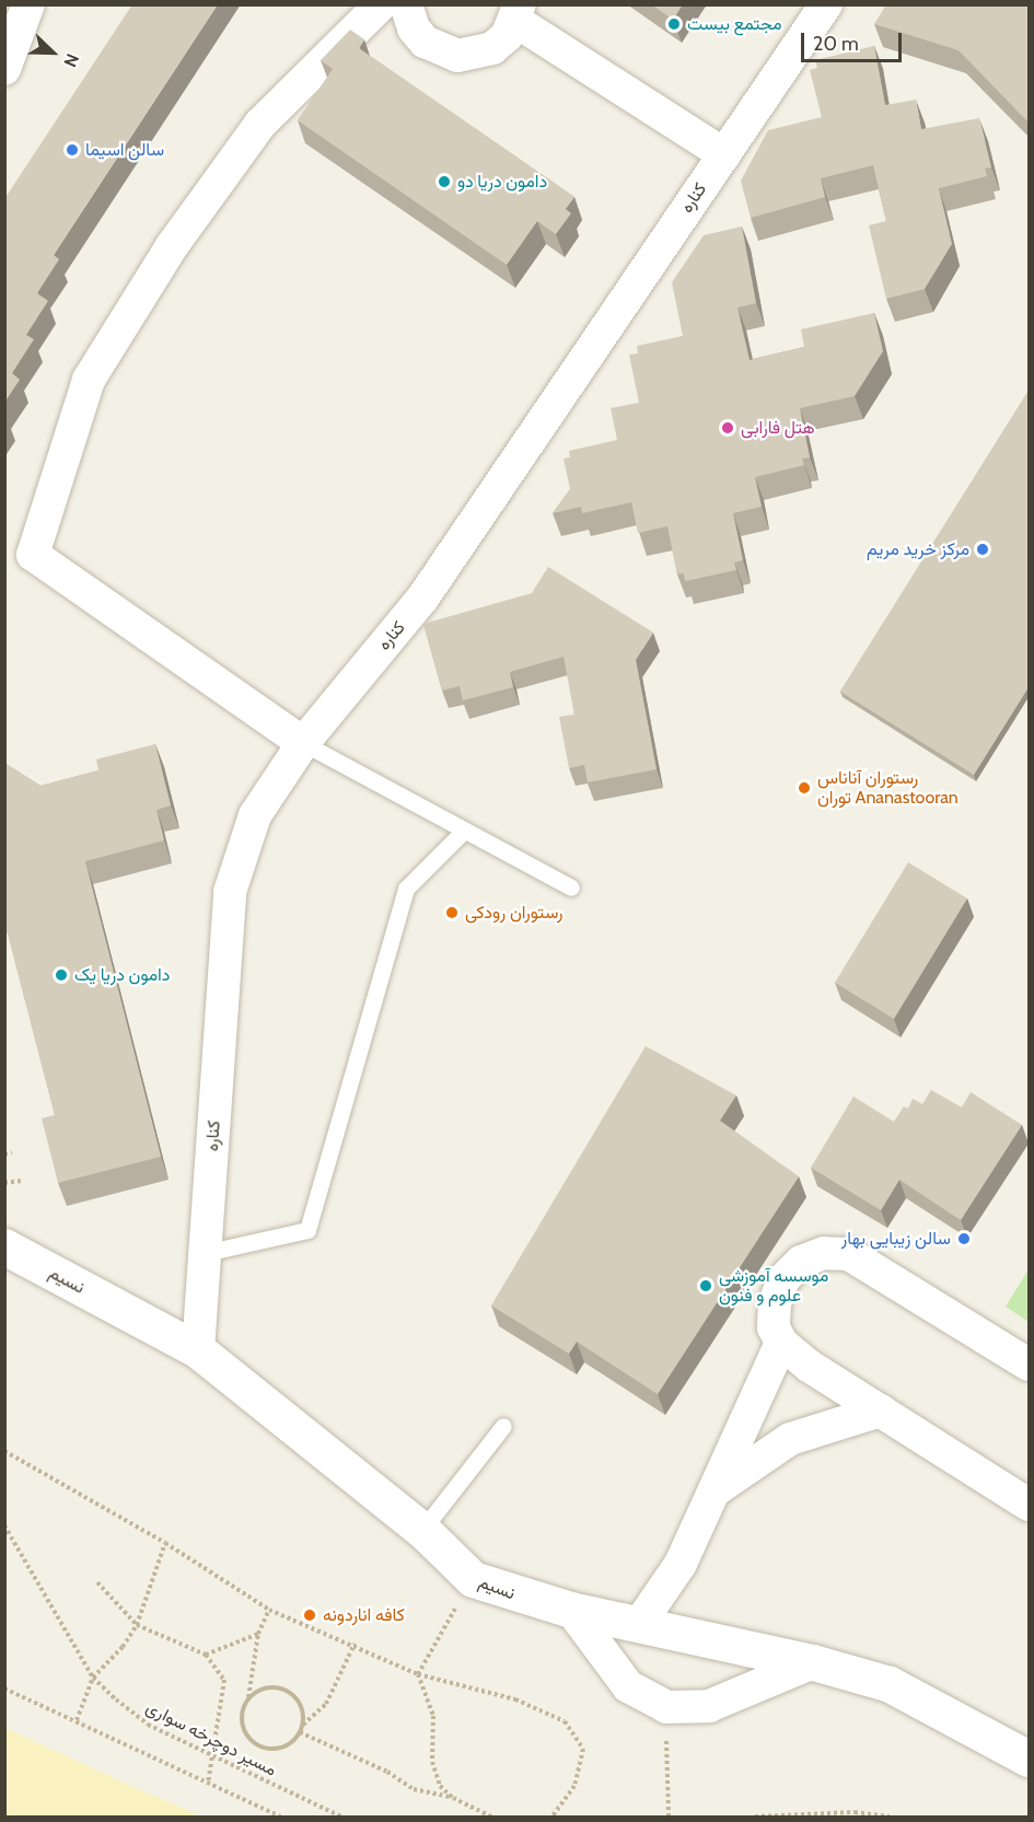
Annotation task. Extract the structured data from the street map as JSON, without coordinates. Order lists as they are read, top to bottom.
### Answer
{
  "streets": {
    "street": ["کناره", "نسیم"],
    "path": ["مسیر دوچرخه سواری"]
  },
  "crossings": [
    ["کناره", "نسیم"]
  ],
  "places": [
    "مجتمع بیست",
    "سالن اسیما",
    "دامون دریا دو",
    "هتل فارابی",
    "مرکز خرید مریم",
    "رستوران آناناس توران Ananastooran",
    "رستوران رودکی",
    "دامون دریا یک",
    "سالن زیبایی بهار",
    "موسسه آموزشی علوم و فنون",
    "کافه اناردونه"
  ],
  "scale_bar": "20 m",
  "north": "bottom right"
}
